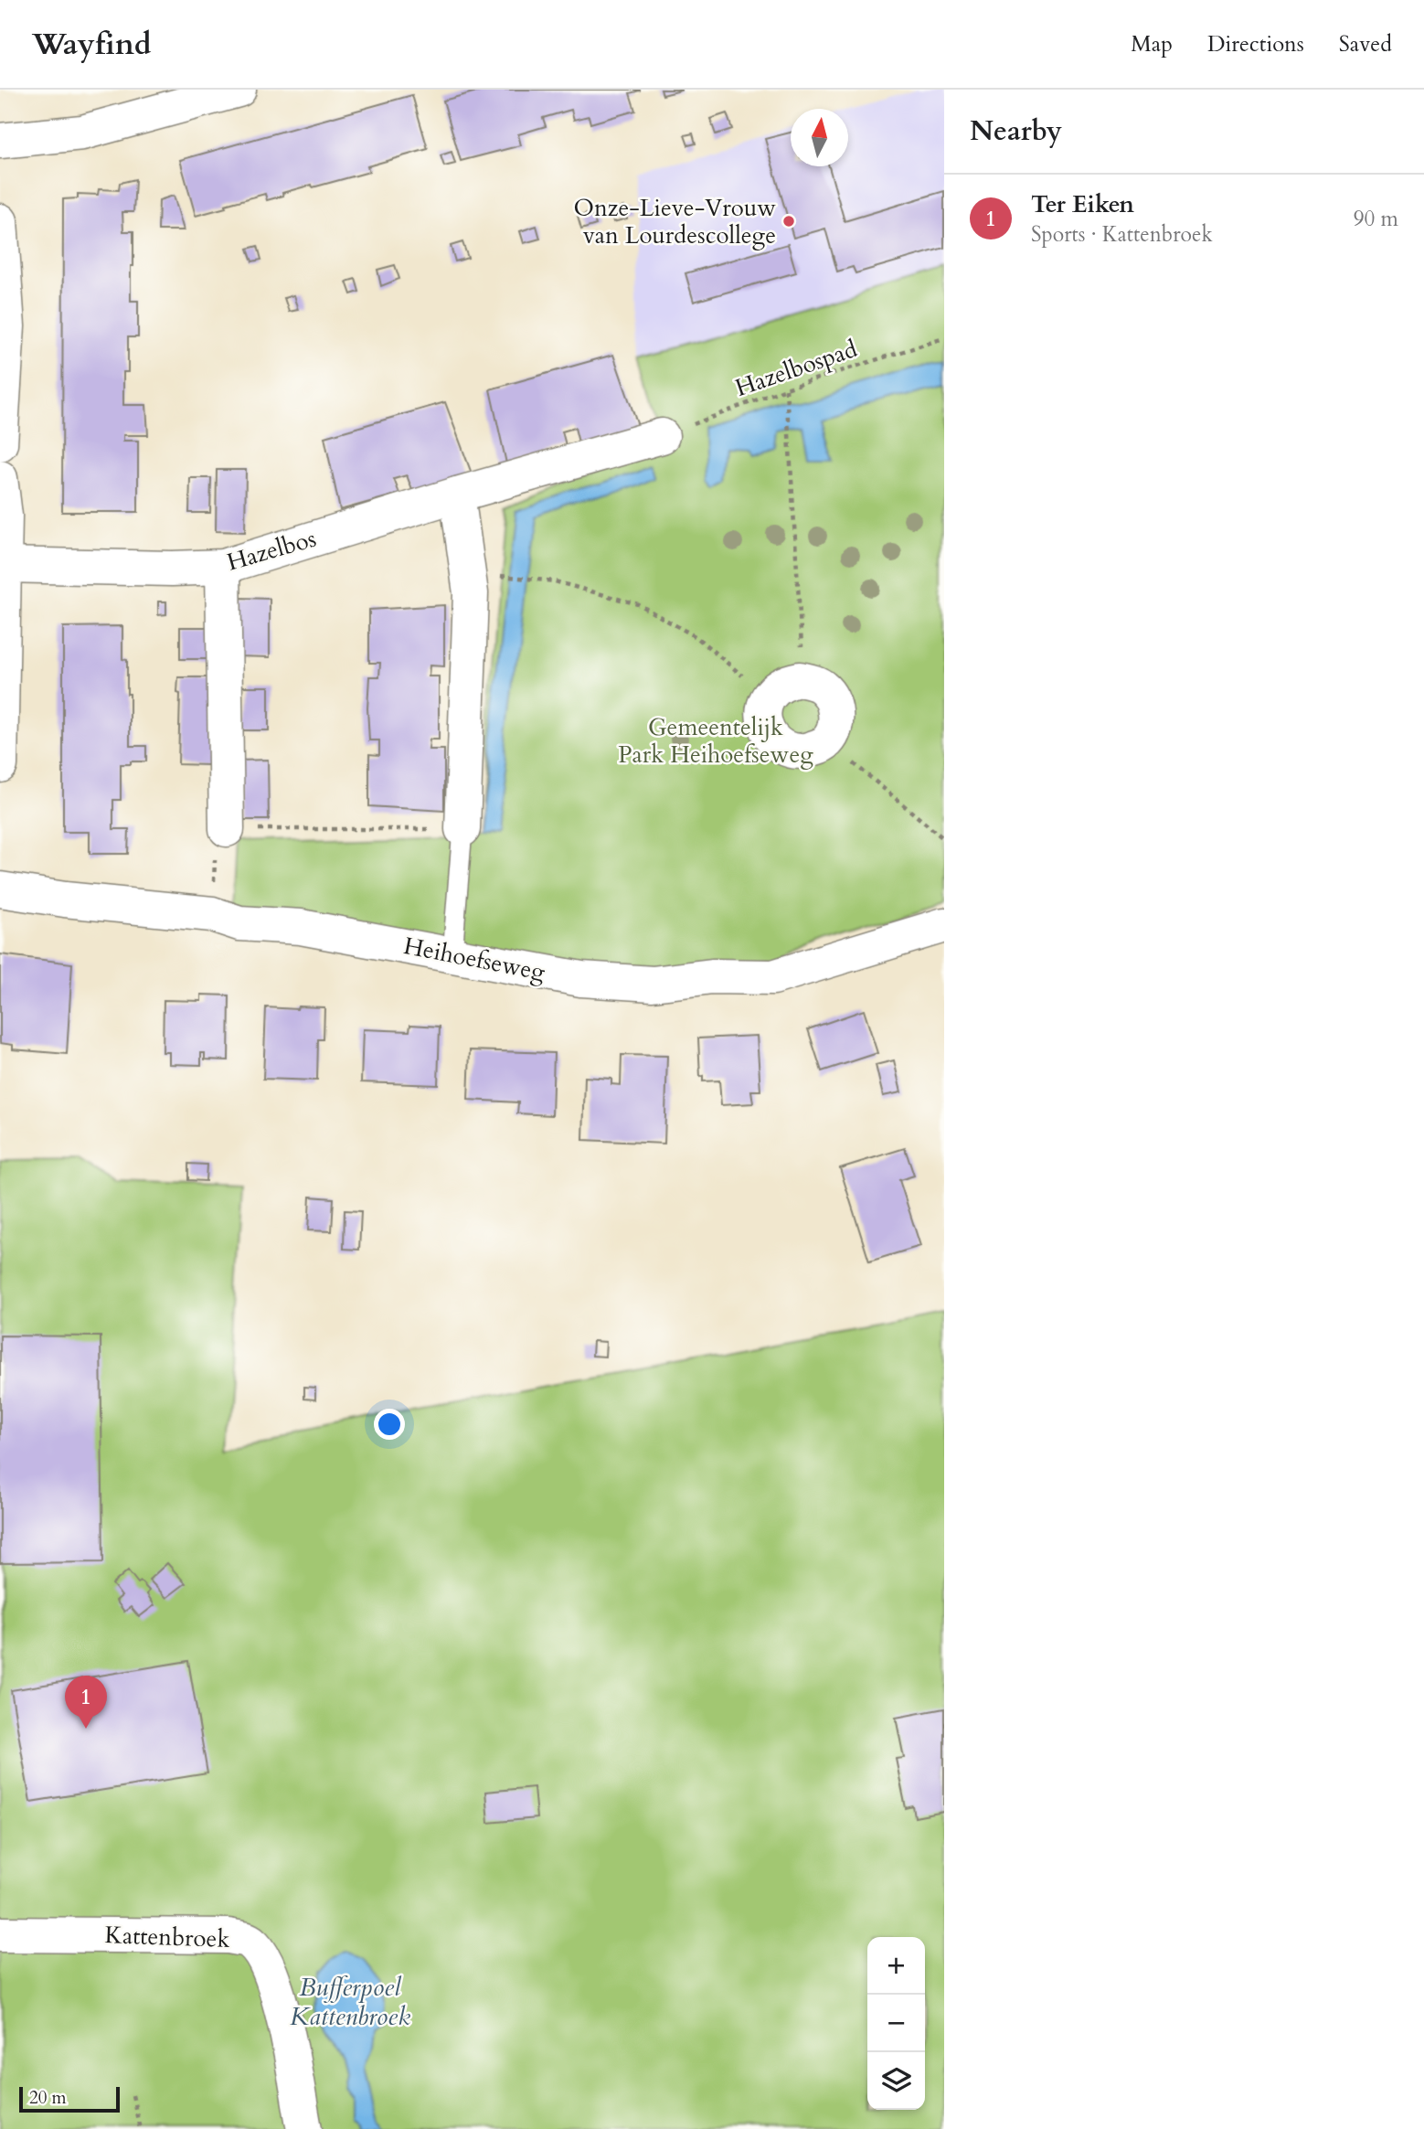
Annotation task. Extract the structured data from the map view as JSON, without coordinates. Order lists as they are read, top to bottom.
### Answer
{
  "streets": {
    "street": ["Hazelbos", "Heihoefseweg", "Kattenbroek"],
    "path": ["Hazelbospad"]
  },
  "crossings": [
    ["Hazelbospad", "Hazelbos"]
  ],
  "water": ["Bufferpoel Kattenbroek"],
  "parks": ["Gemeentelijk Park Heihoefseweg"],
  "places": ["Onze-Lieve-Vrouw van Lourdescollege"],
  "scale_bar": "20 m",
  "north": "top",
  "page": {
    "header": "Wayfind",
    "nav": ["Map", "Directions", "Saved"],
    "heading": "Nearby",
    "list": [
      {
        "mark": "1",
        "name": "Ter Eiken",
        "note": "Sports · Kattenbroek",
        "value": "90 m"
      }
    ],
    "pins": "1",
    "map_buttons": ["+", "−"],
    "scale": "20 m"
  }
}
